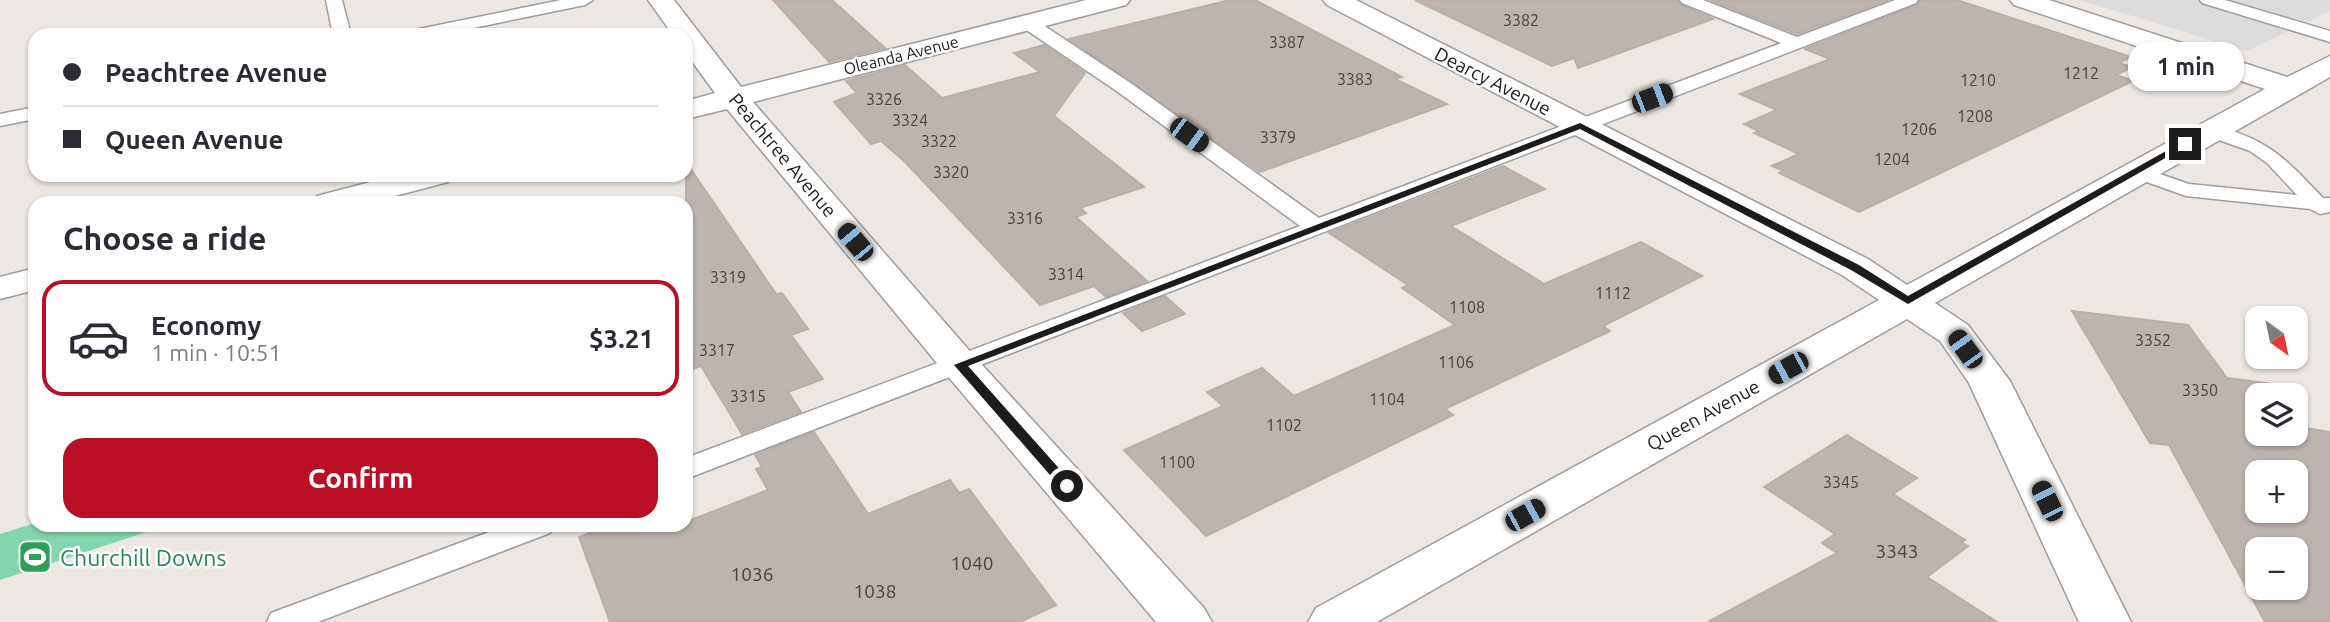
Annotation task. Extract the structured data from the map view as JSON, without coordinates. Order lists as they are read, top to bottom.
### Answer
{
  "streets": {
    "street": [
      "Oleanda Avenue",
      "Dearcy Avenue",
      "Peachtree Avenue",
      "Queen Avenue"
    ]
  },
  "crossings": [
    ["Oleanda Avenue", "Peachtree Avenue"],
    ["Dearcy Avenue", "Queen Avenue"]
  ],
  "places": {
    "sports": ["Churchill Downs"]
  },
  "house_numbers": [
    "3382",
    "3387",
    "1212",
    "3383",
    "1210",
    "3326",
    "1208",
    "3324",
    "1206",
    "3379",
    "3322",
    "1204",
    "3320",
    "3316",
    "3314",
    "3319",
    "1112",
    "1108",
    "3352",
    "3317",
    "1106",
    "3350",
    "3315",
    "1104",
    "1102",
    "1100",
    "3345",
    "3343",
    "1040",
    "1036",
    "1038"
  ],
  "north": "bottom right",
  "page": {
    "banner": ["Peachtree Avenue", "Queen Avenue"],
    "bubble": "1 min",
    "heading": "Choose a ride",
    "list": [
      {
        "name": "Economy",
        "note": "1 min · 10:51",
        "value": "$3.21"
      }
    ],
    "map_buttons": ["+", "−"],
    "buttons": "Confirm"
  }
}
